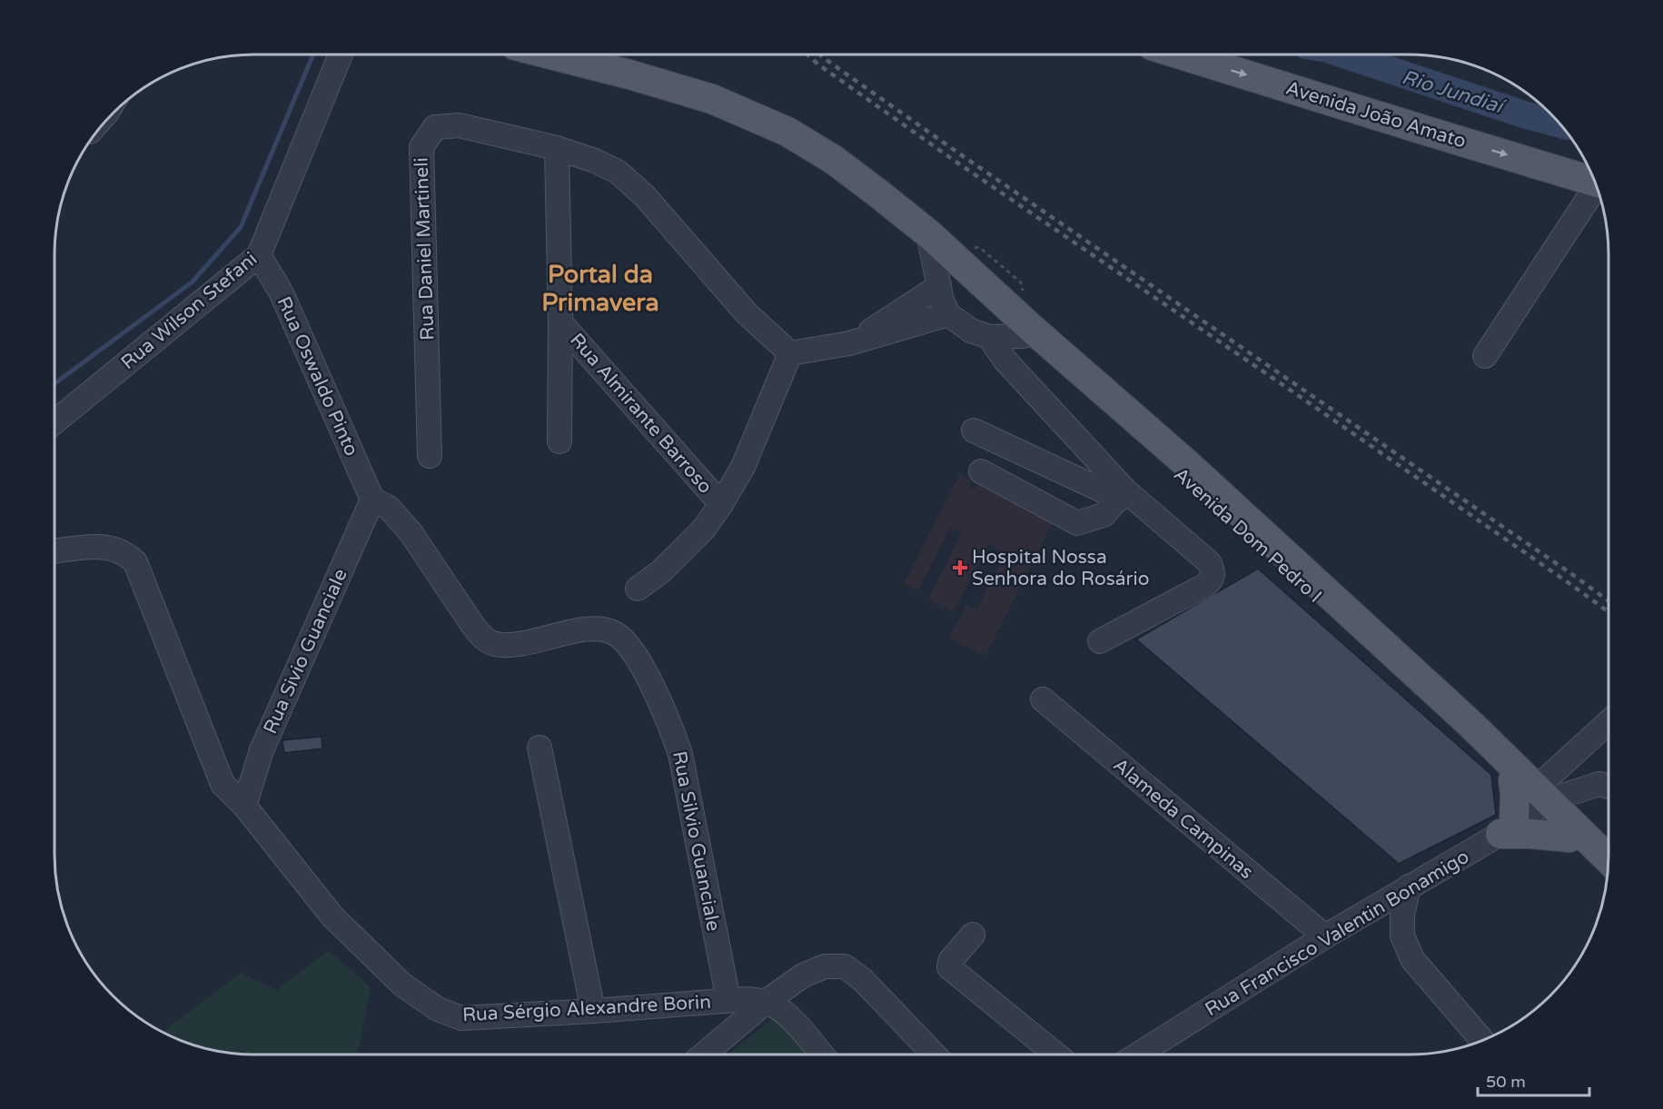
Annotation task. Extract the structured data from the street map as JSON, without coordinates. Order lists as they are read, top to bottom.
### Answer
{
  "streets": {
    "main road": ["Avenida João Amato", "Avenida Dom Pedro I"],
    "street": [
      "Rua Daniel Martineli",
      "Rua Wilson Stefani",
      "Rua Oswaldo Pinto",
      "Rua Almirante Barroso",
      "Rua Sivio Guanciale",
      "Alameda Campinas",
      "Rua Silvio Guanciale",
      "Rua Francisco Valentin Bonamigo",
      "Rua Sérgio Alexandre Borin"
    ]
  },
  "crossings": [
    ["Rua Wilson Stefani", "Rua Oswaldo Pinto"],
    ["Rua Oswaldo Pinto", "Rua Sivio Guanciale"],
    ["Rua Oswaldo Pinto", "Rua Silvio Guanciale"],
    ["Rua Sivio Guanciale", "Rua Silvio Guanciale"],
    ["Rua Sivio Guanciale", "Rua Sérgio Alexandre Borin"],
    ["Alameda Campinas", "Rua Francisco Valentin Bonamigo"],
    ["Rua Silvio Guanciale", "Rua Sérgio Alexandre Borin"]
  ],
  "one_way": ["Avenida João Amato"],
  "districts": ["Portal da Primavera"],
  "water": ["Rio Jundiaí"],
  "places": {
    "health": ["Hospital Nossa Senhora do Rosário"]
  },
  "scale_bar": "50 m"
}
